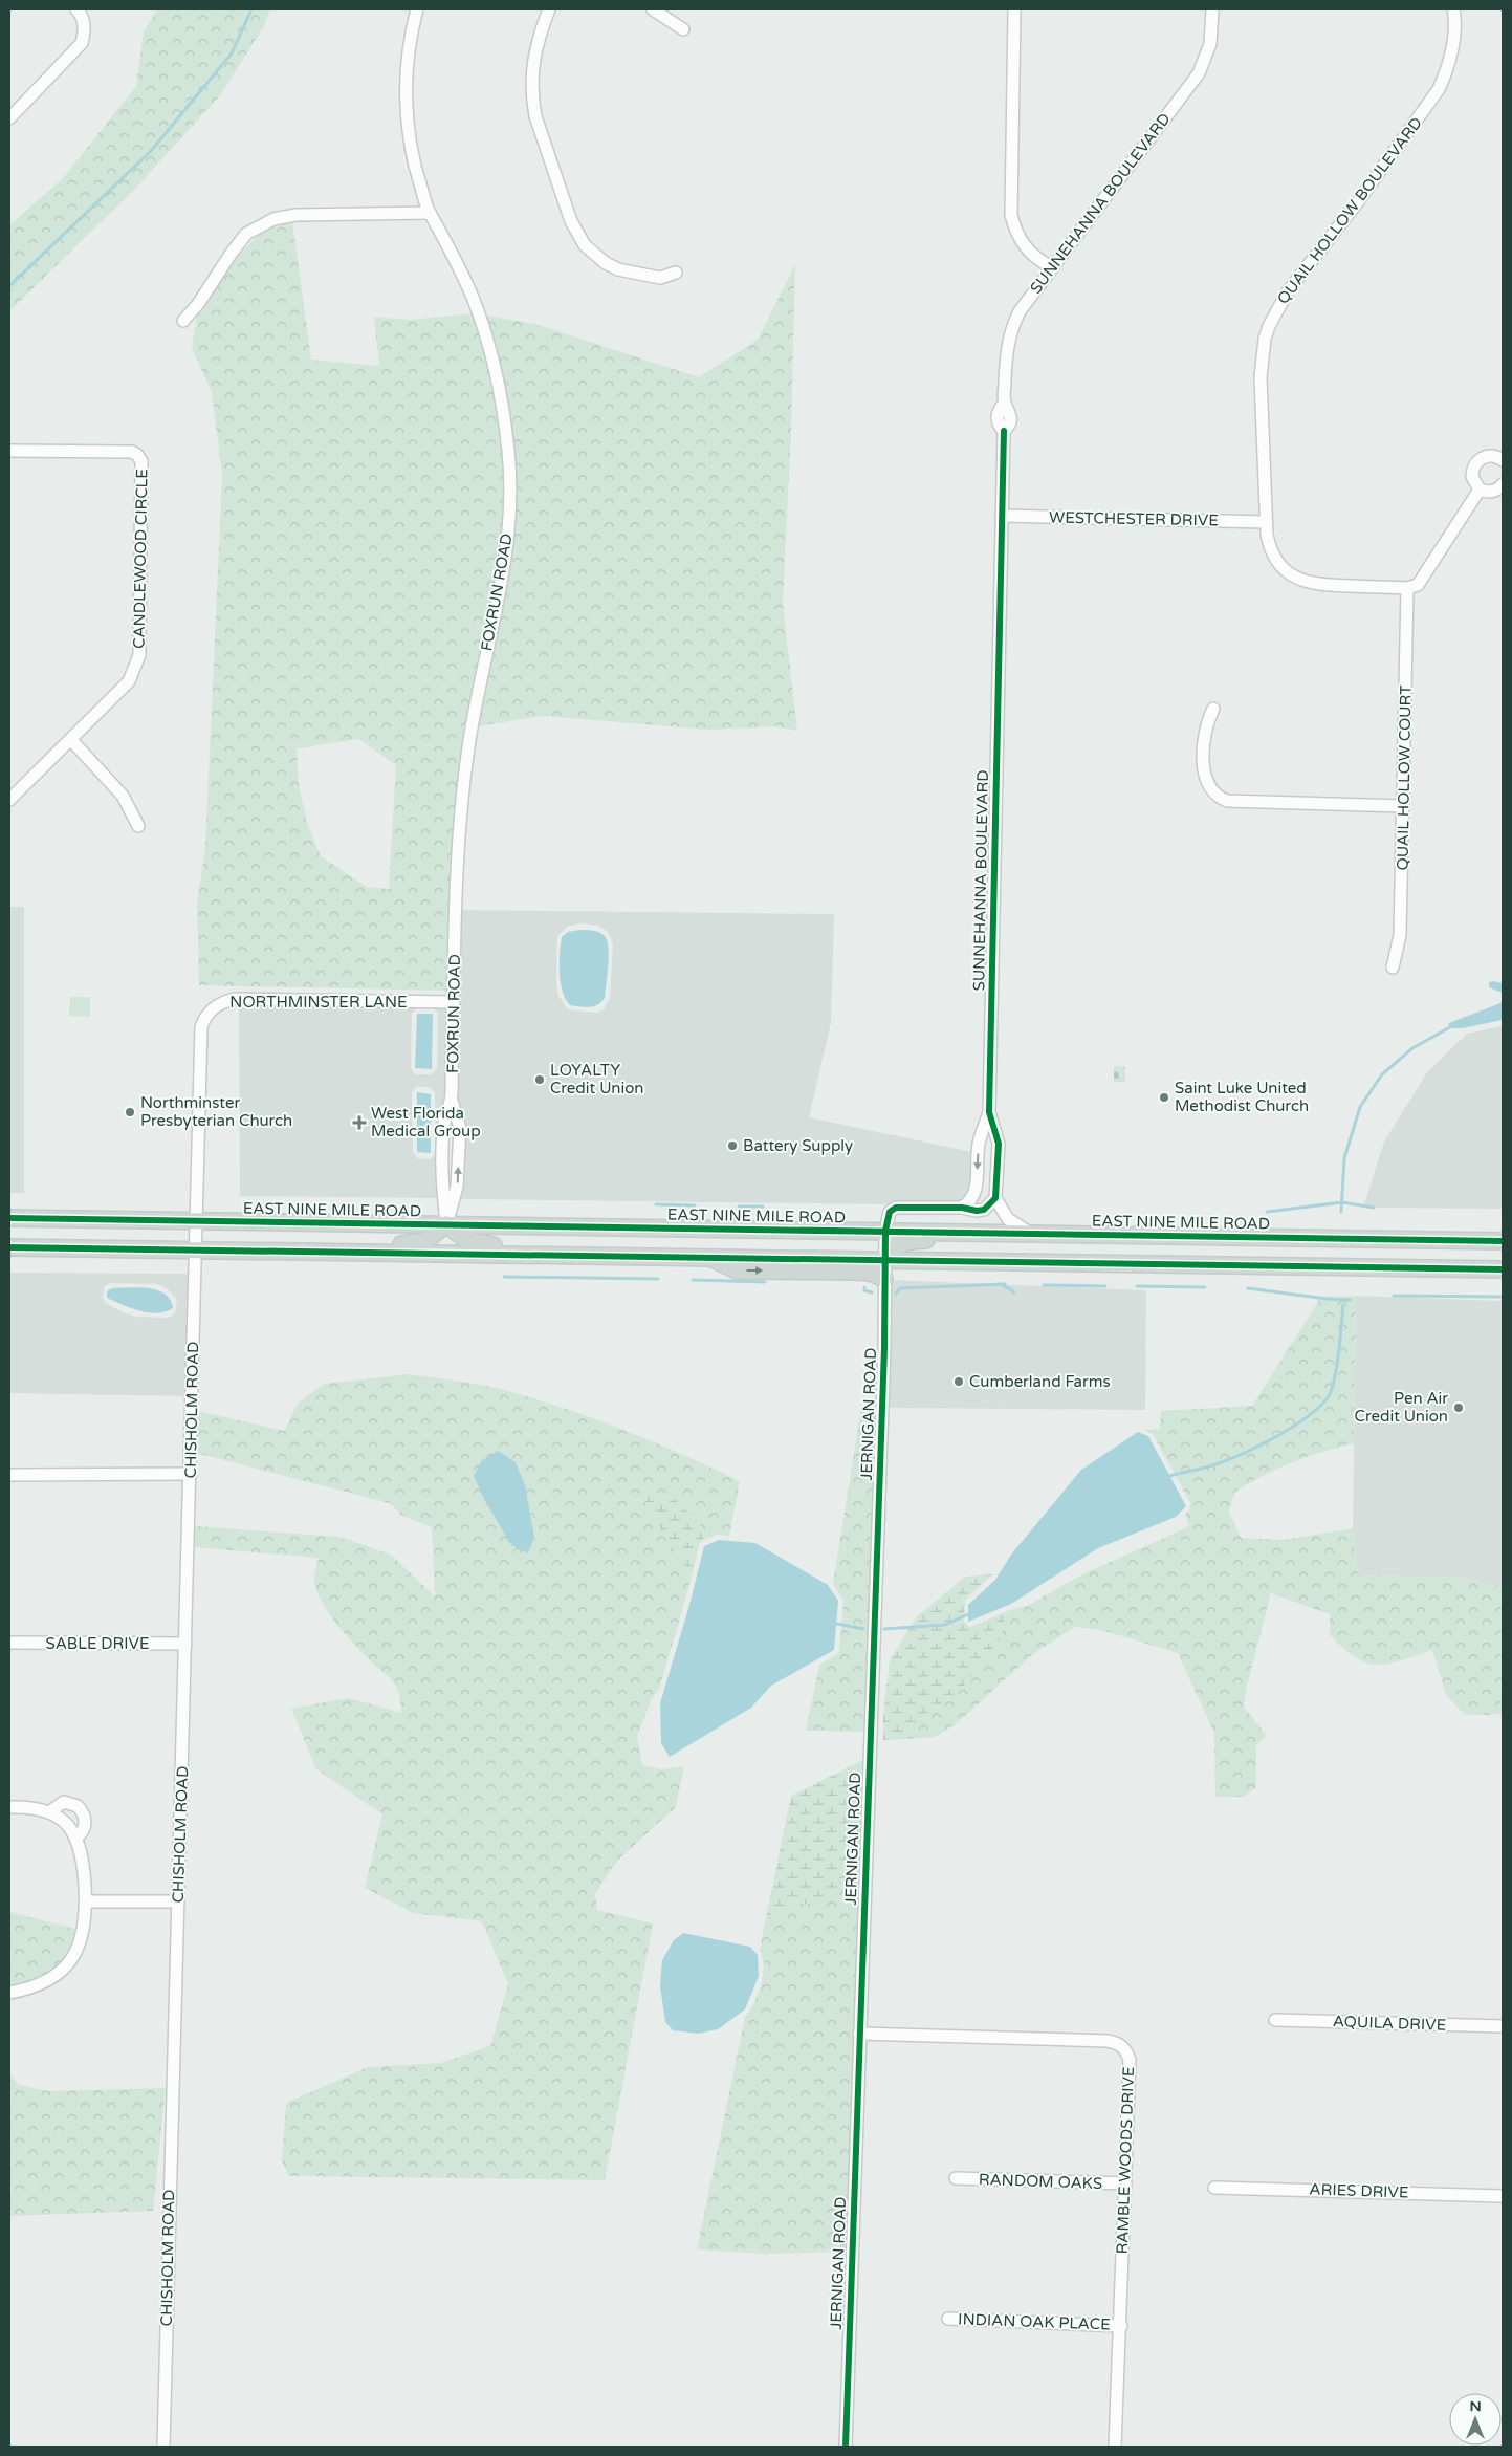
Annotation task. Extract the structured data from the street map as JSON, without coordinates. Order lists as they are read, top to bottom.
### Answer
{
  "streets": {
    "main road": ["EAST NINE MILE ROAD"],
    "street": [
      "SUNNEHANNA BOULEVARD",
      "QUAIL HOLLOW BOULEVARD",
      "WESTCHESTER DRIVE",
      "CANDLEWOOD CIRCLE",
      "FOXRUN ROAD",
      "QUAIL HOLLOW COURT",
      "NORTHMINSTER LANE",
      "CHISHOLM ROAD",
      "JERNIGAN ROAD",
      "SABLE DRIVE",
      "AQUILA DRIVE",
      "RAMBLE WOODS DRIVE",
      "RANDOM OAKS",
      "ARIES DRIVE",
      "INDIAN OAK PLACE"
    ]
  },
  "crossings": [
    ["SUNNEHANNA BOULEVARD", "WESTCHESTER DRIVE"],
    ["QUAIL HOLLOW BOULEVARD", "WESTCHESTER DRIVE"],
    ["QUAIL HOLLOW BOULEVARD", "QUAIL HOLLOW COURT"],
    ["FOXRUN ROAD", "NORTHMINSTER LANE"],
    ["FOXRUN ROAD", "EAST NINE MILE ROAD"],
    ["NORTHMINSTER LANE", "EAST NINE MILE ROAD"],
    ["NORTHMINSTER LANE", "CHISHOLM ROAD"],
    ["EAST NINE MILE ROAD", "CHISHOLM ROAD"],
    ["EAST NINE MILE ROAD", "JERNIGAN ROAD"],
    ["CHISHOLM ROAD", "SABLE DRIVE"],
    ["JERNIGAN ROAD", "RAMBLE WOODS DRIVE"],
    ["RAMBLE WOODS DRIVE", "RANDOM OAKS"],
    ["RAMBLE WOODS DRIVE", "INDIAN OAK PLACE"]
  ],
  "places": {
    "other": [
      "LOYALTY Credit Union",
      "Saint Luke United Methodist Church",
      "Northminster Presbyterian Church",
      "Battery Supply",
      "Cumberland Farms",
      "Pen Air Credit Union"
    ],
    "health": ["West Florida Medical Group"]
  },
  "north": "top"
}
